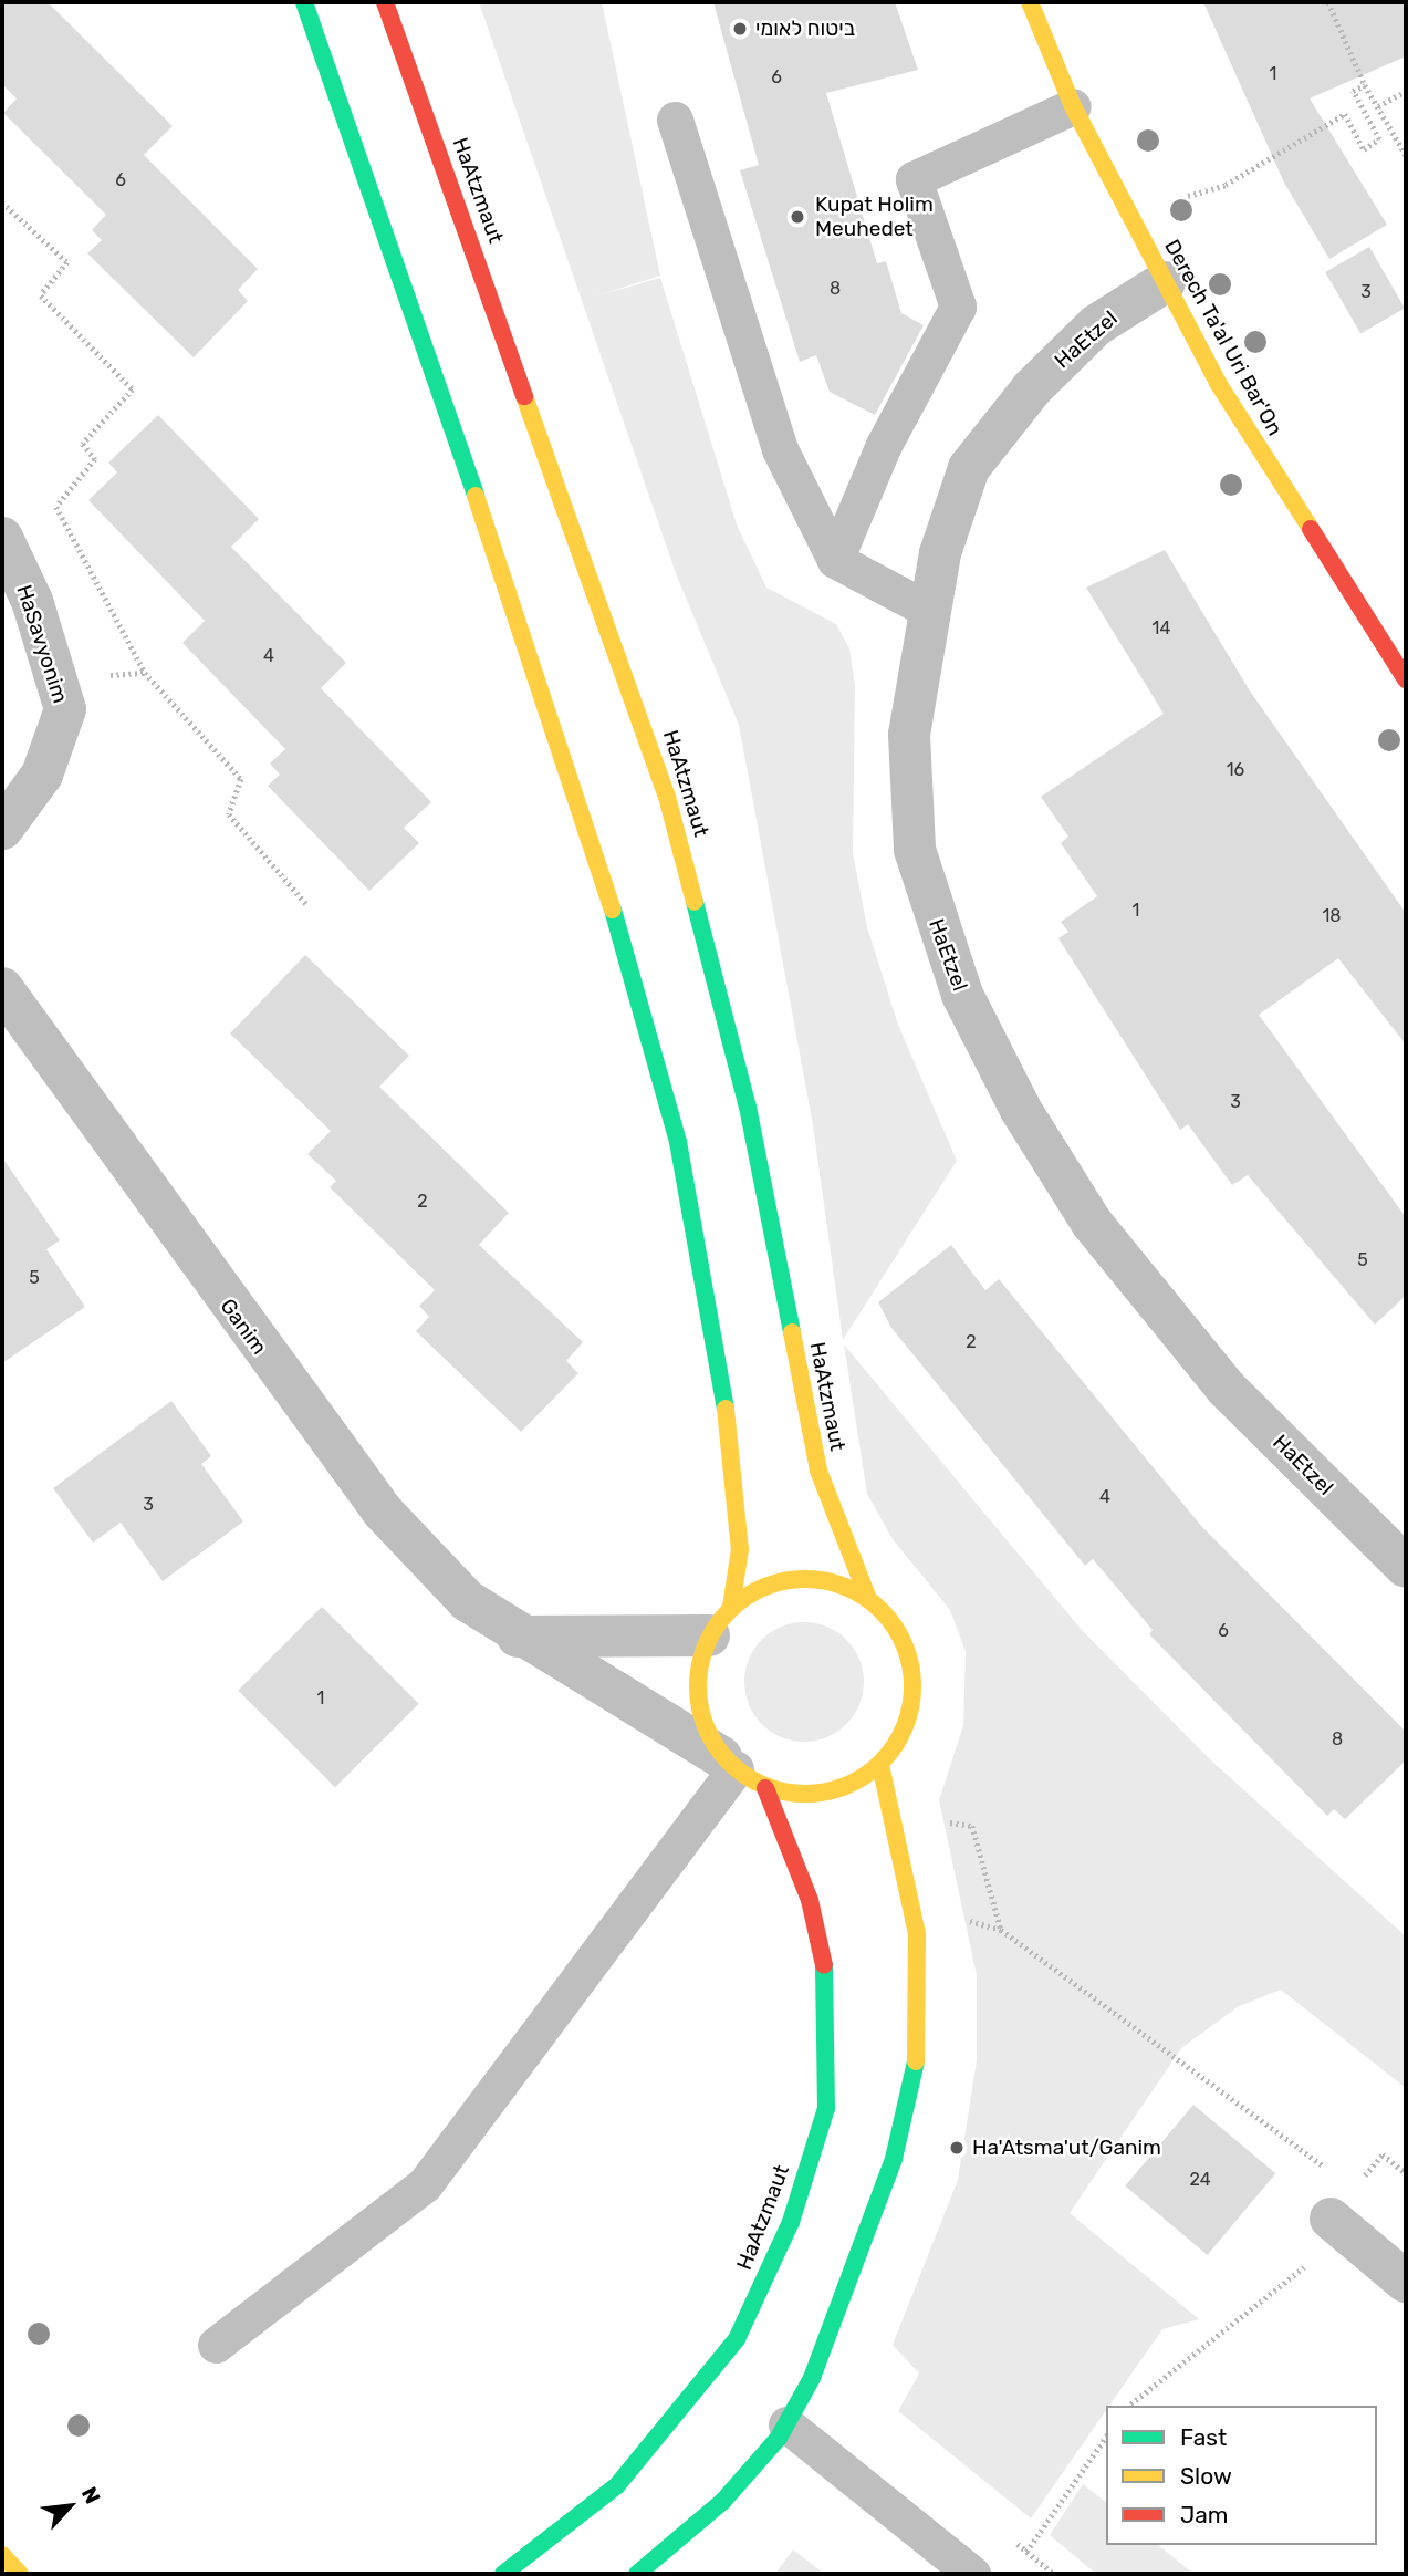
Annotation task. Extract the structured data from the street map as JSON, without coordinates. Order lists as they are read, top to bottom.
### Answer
{
  "streets": {
    "street": [
      "HaAtzmaut",
      "Derech Ta'al Uri Bar'On",
      "HaEtzel",
      "HaSavyonim",
      "Ganim"
    ]
  },
  "crossings": [
    ["HaAtzmaut", "Ganim"],
    ["Derech Ta'al Uri Bar'On", "HaEtzel"]
  ],
  "places": ["ביטוח לאומי", "Kupat Holim Meuhedet", "Ha'Atsma'ut/Ganim"],
  "house_numbers": [
    "1",
    "6",
    "6",
    "8",
    "3",
    "14",
    "4",
    "16",
    "1",
    "18",
    "3",
    "2",
    "5",
    "5",
    "2",
    "4",
    "3",
    "6",
    "1",
    "8",
    "24"
  ],
  "legend": ["Fast", "Slow", "Jam"],
  "north": "top right"
}
